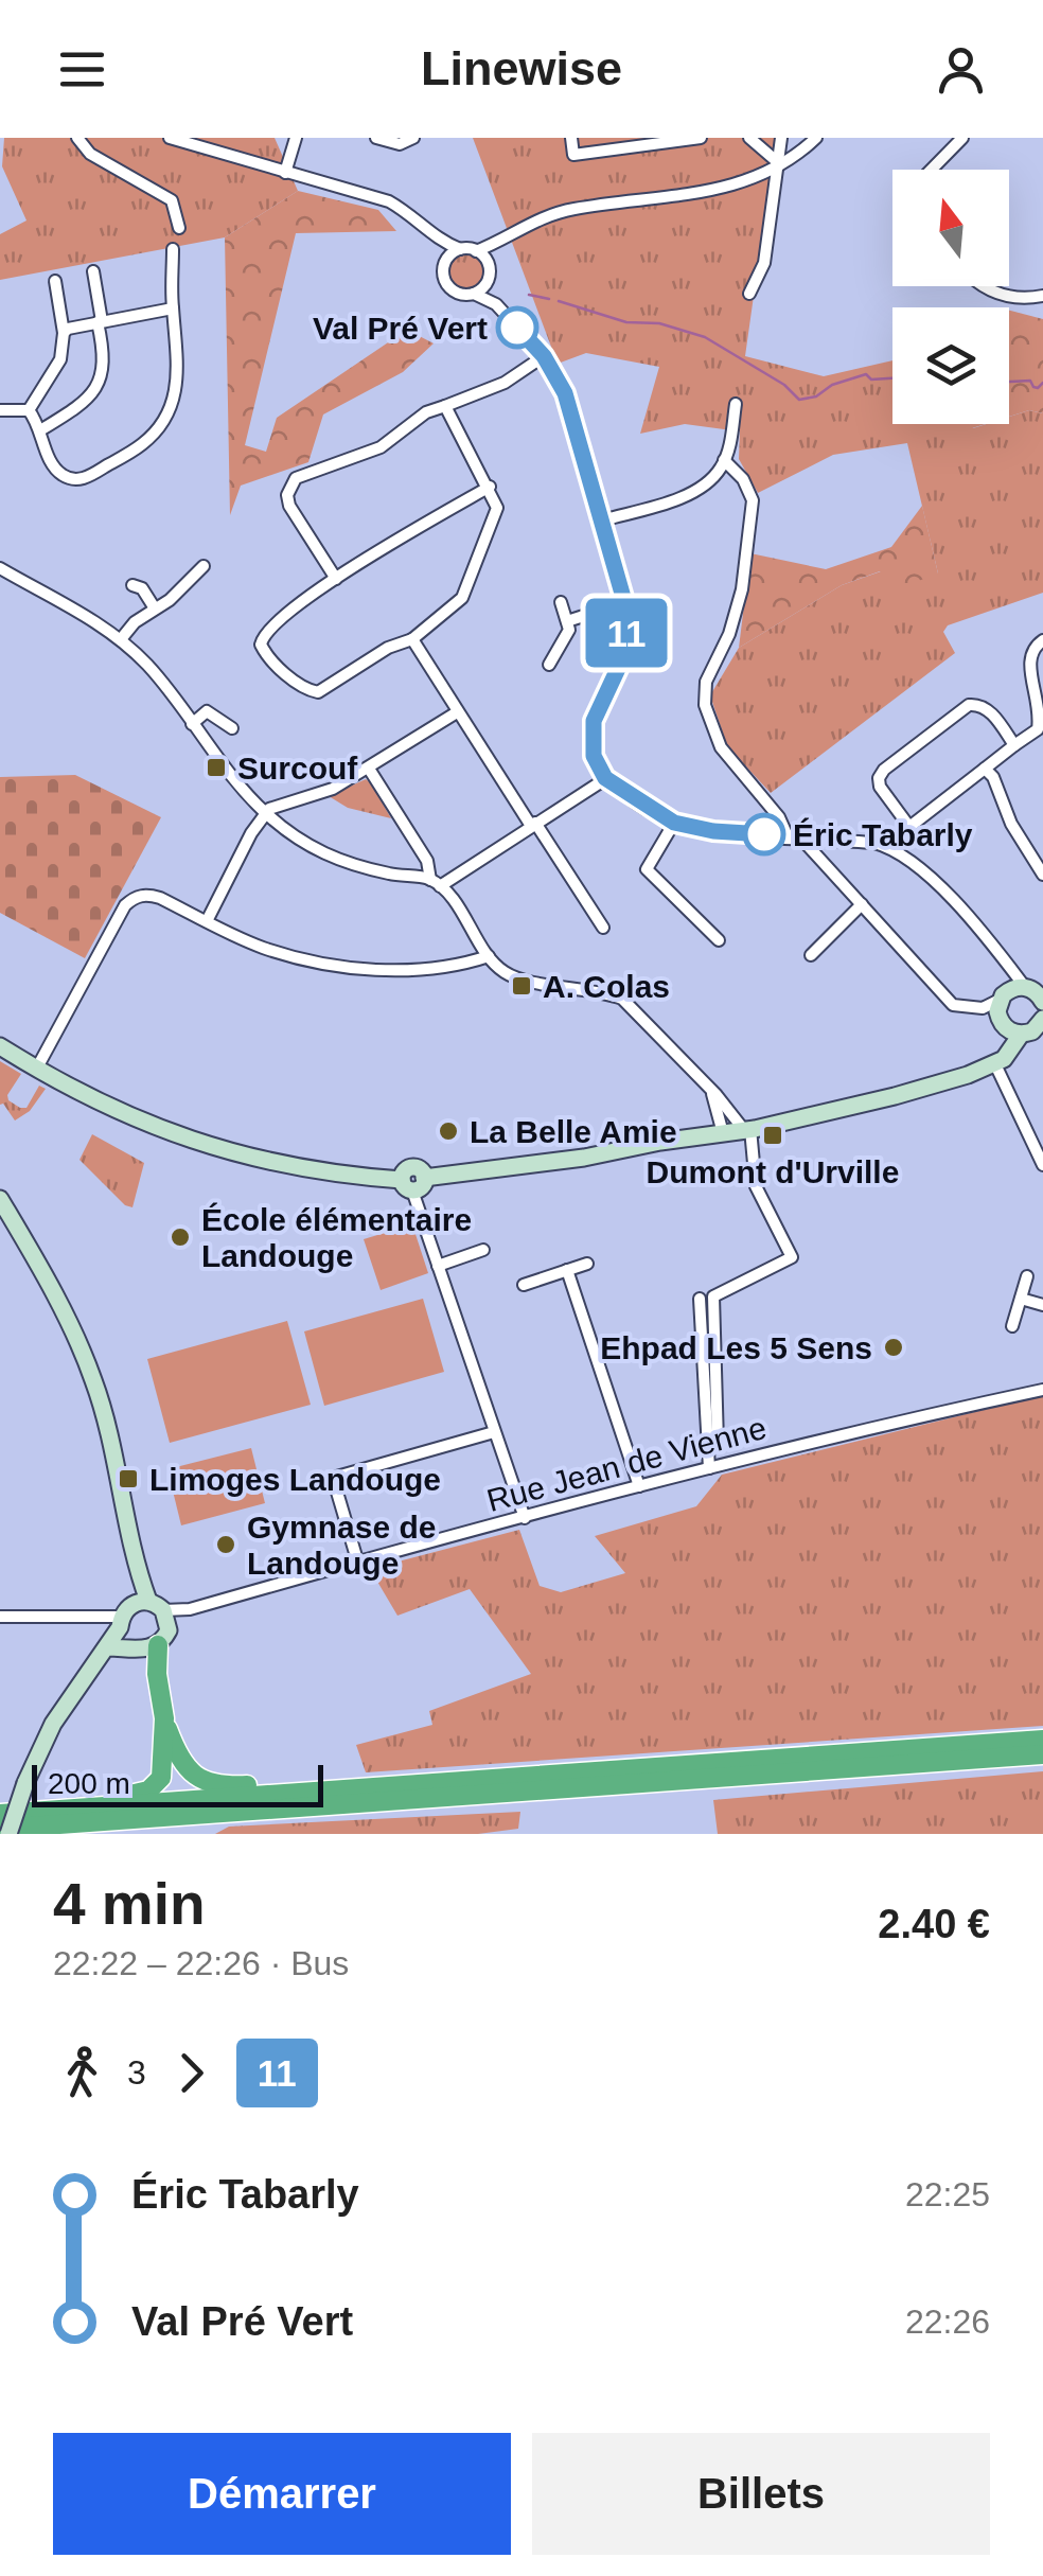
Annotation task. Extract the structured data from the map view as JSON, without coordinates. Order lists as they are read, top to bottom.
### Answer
{
  "streets": {
    "street": ["Rue Jean de Vienne"]
  },
  "places": {
    "other": [
      "Val Pré Vert",
      "Éric Tabarly",
      "La Belle Amie",
      "École élémentaire Landouge",
      "Ehpad Les 5 Sens",
      "Gymnase de Landouge"
    ],
    "transit": [
      "Surcouf",
      "A. Colas",
      "Dumont d'Urville",
      "Limoges Landouge"
    ]
  },
  "lines": ["bus line 11"],
  "scale_bar": "200 m",
  "north": "top",
  "page": {
    "header": "Linewise",
    "on_map": "11",
    "scale": "200 m",
    "heading": ["4 min", "22:22 – 22:26 · Bus", "2.40 €"],
    "legs": ["3", "11"],
    "list": [
      {
        "name": "Éric Tabarly",
        "value": "22:25"
      },
      {
        "name": "Val Pré Vert",
        "value": "22:26"
      }
    ],
    "buttons": ["Démarrer", "Billets"]
  }
}
